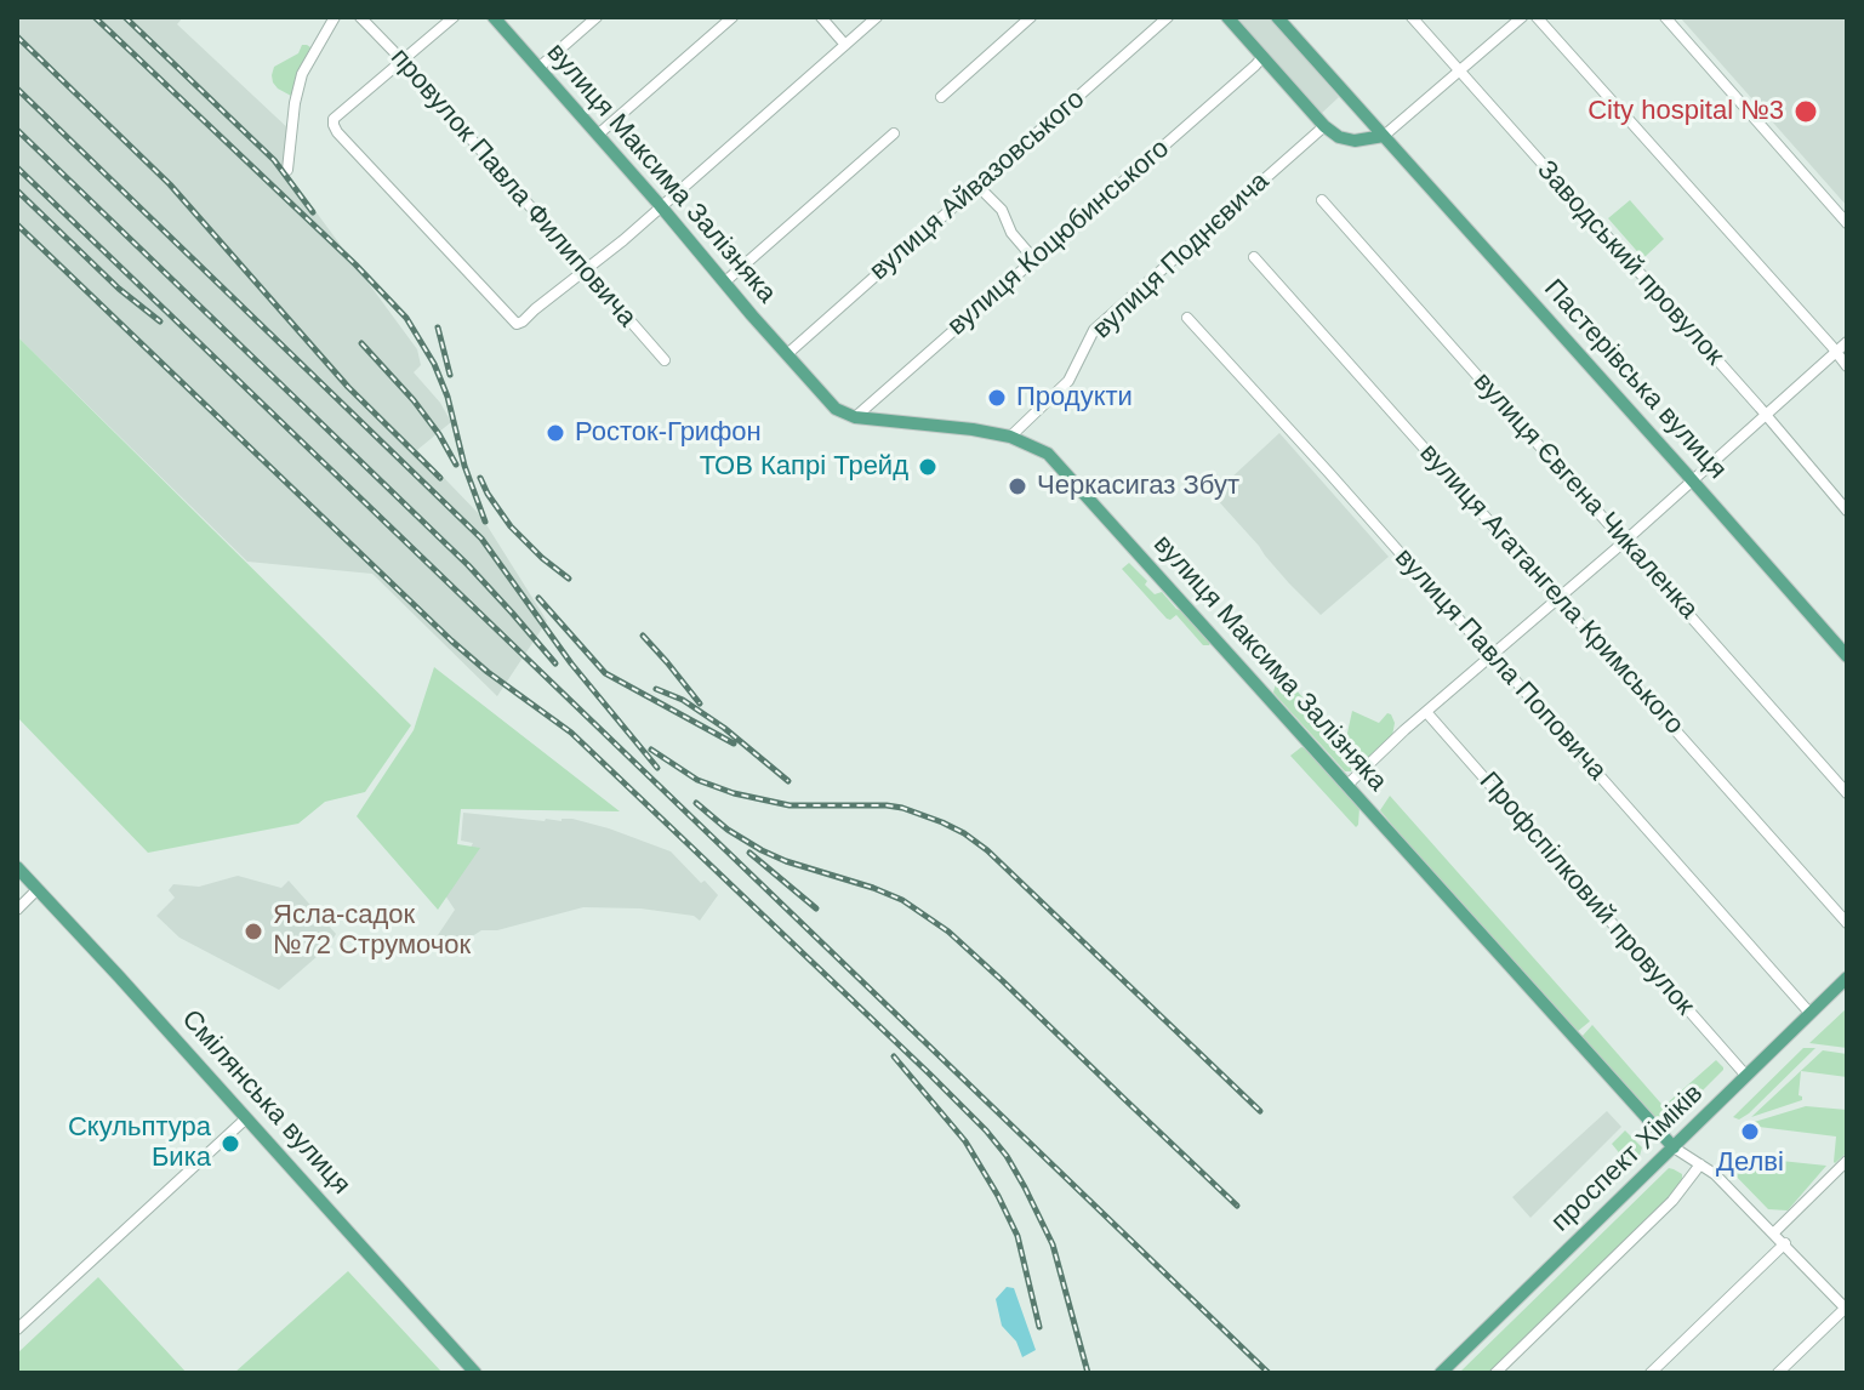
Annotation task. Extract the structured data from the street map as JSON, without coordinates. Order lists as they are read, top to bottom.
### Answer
{
  "streets": {
    "main road": [
      "вулиця Максима Залізняка",
      "Пастерівська вулиця",
      "Смілянська вулиця",
      "проспект Хіміків"
    ],
    "street": [
      "вулиця Айвазовського",
      "провулок Павла Филиповича",
      "вулиця Коцюбинського",
      "вулиця Поднєвича",
      "Заводський провулок",
      "вулиця Євгена Чикаленка",
      "вулиця Агатангела Кримського",
      "вулиця Павла Поповича",
      "Профспілковий провулок"
    ]
  },
  "crossings": [
    ["вулиця Максима Залізняка", "вулиця Айвазовського"],
    ["вулиця Максима Залізняка", "вулиця Коцюбинського"],
    ["вулиця Максима Залізняка", "вулиця Поднєвича"],
    ["вулиця Максима Залізняка", "проспект Хіміків"],
    ["вулиця Павла Поповича", "проспект Хіміків"],
    ["Профспілковий провулок", "проспект Хіміків"]
  ],
  "places": [
    "City hospital №3",
    "Продукти",
    "Росток-Грифон",
    "ТОВ Капрі Трейд",
    "Черкасигаз Збут",
    "Ясла-садок №72 Струмочок",
    "Делві",
    "Cкульптура Бика"
  ]
}
